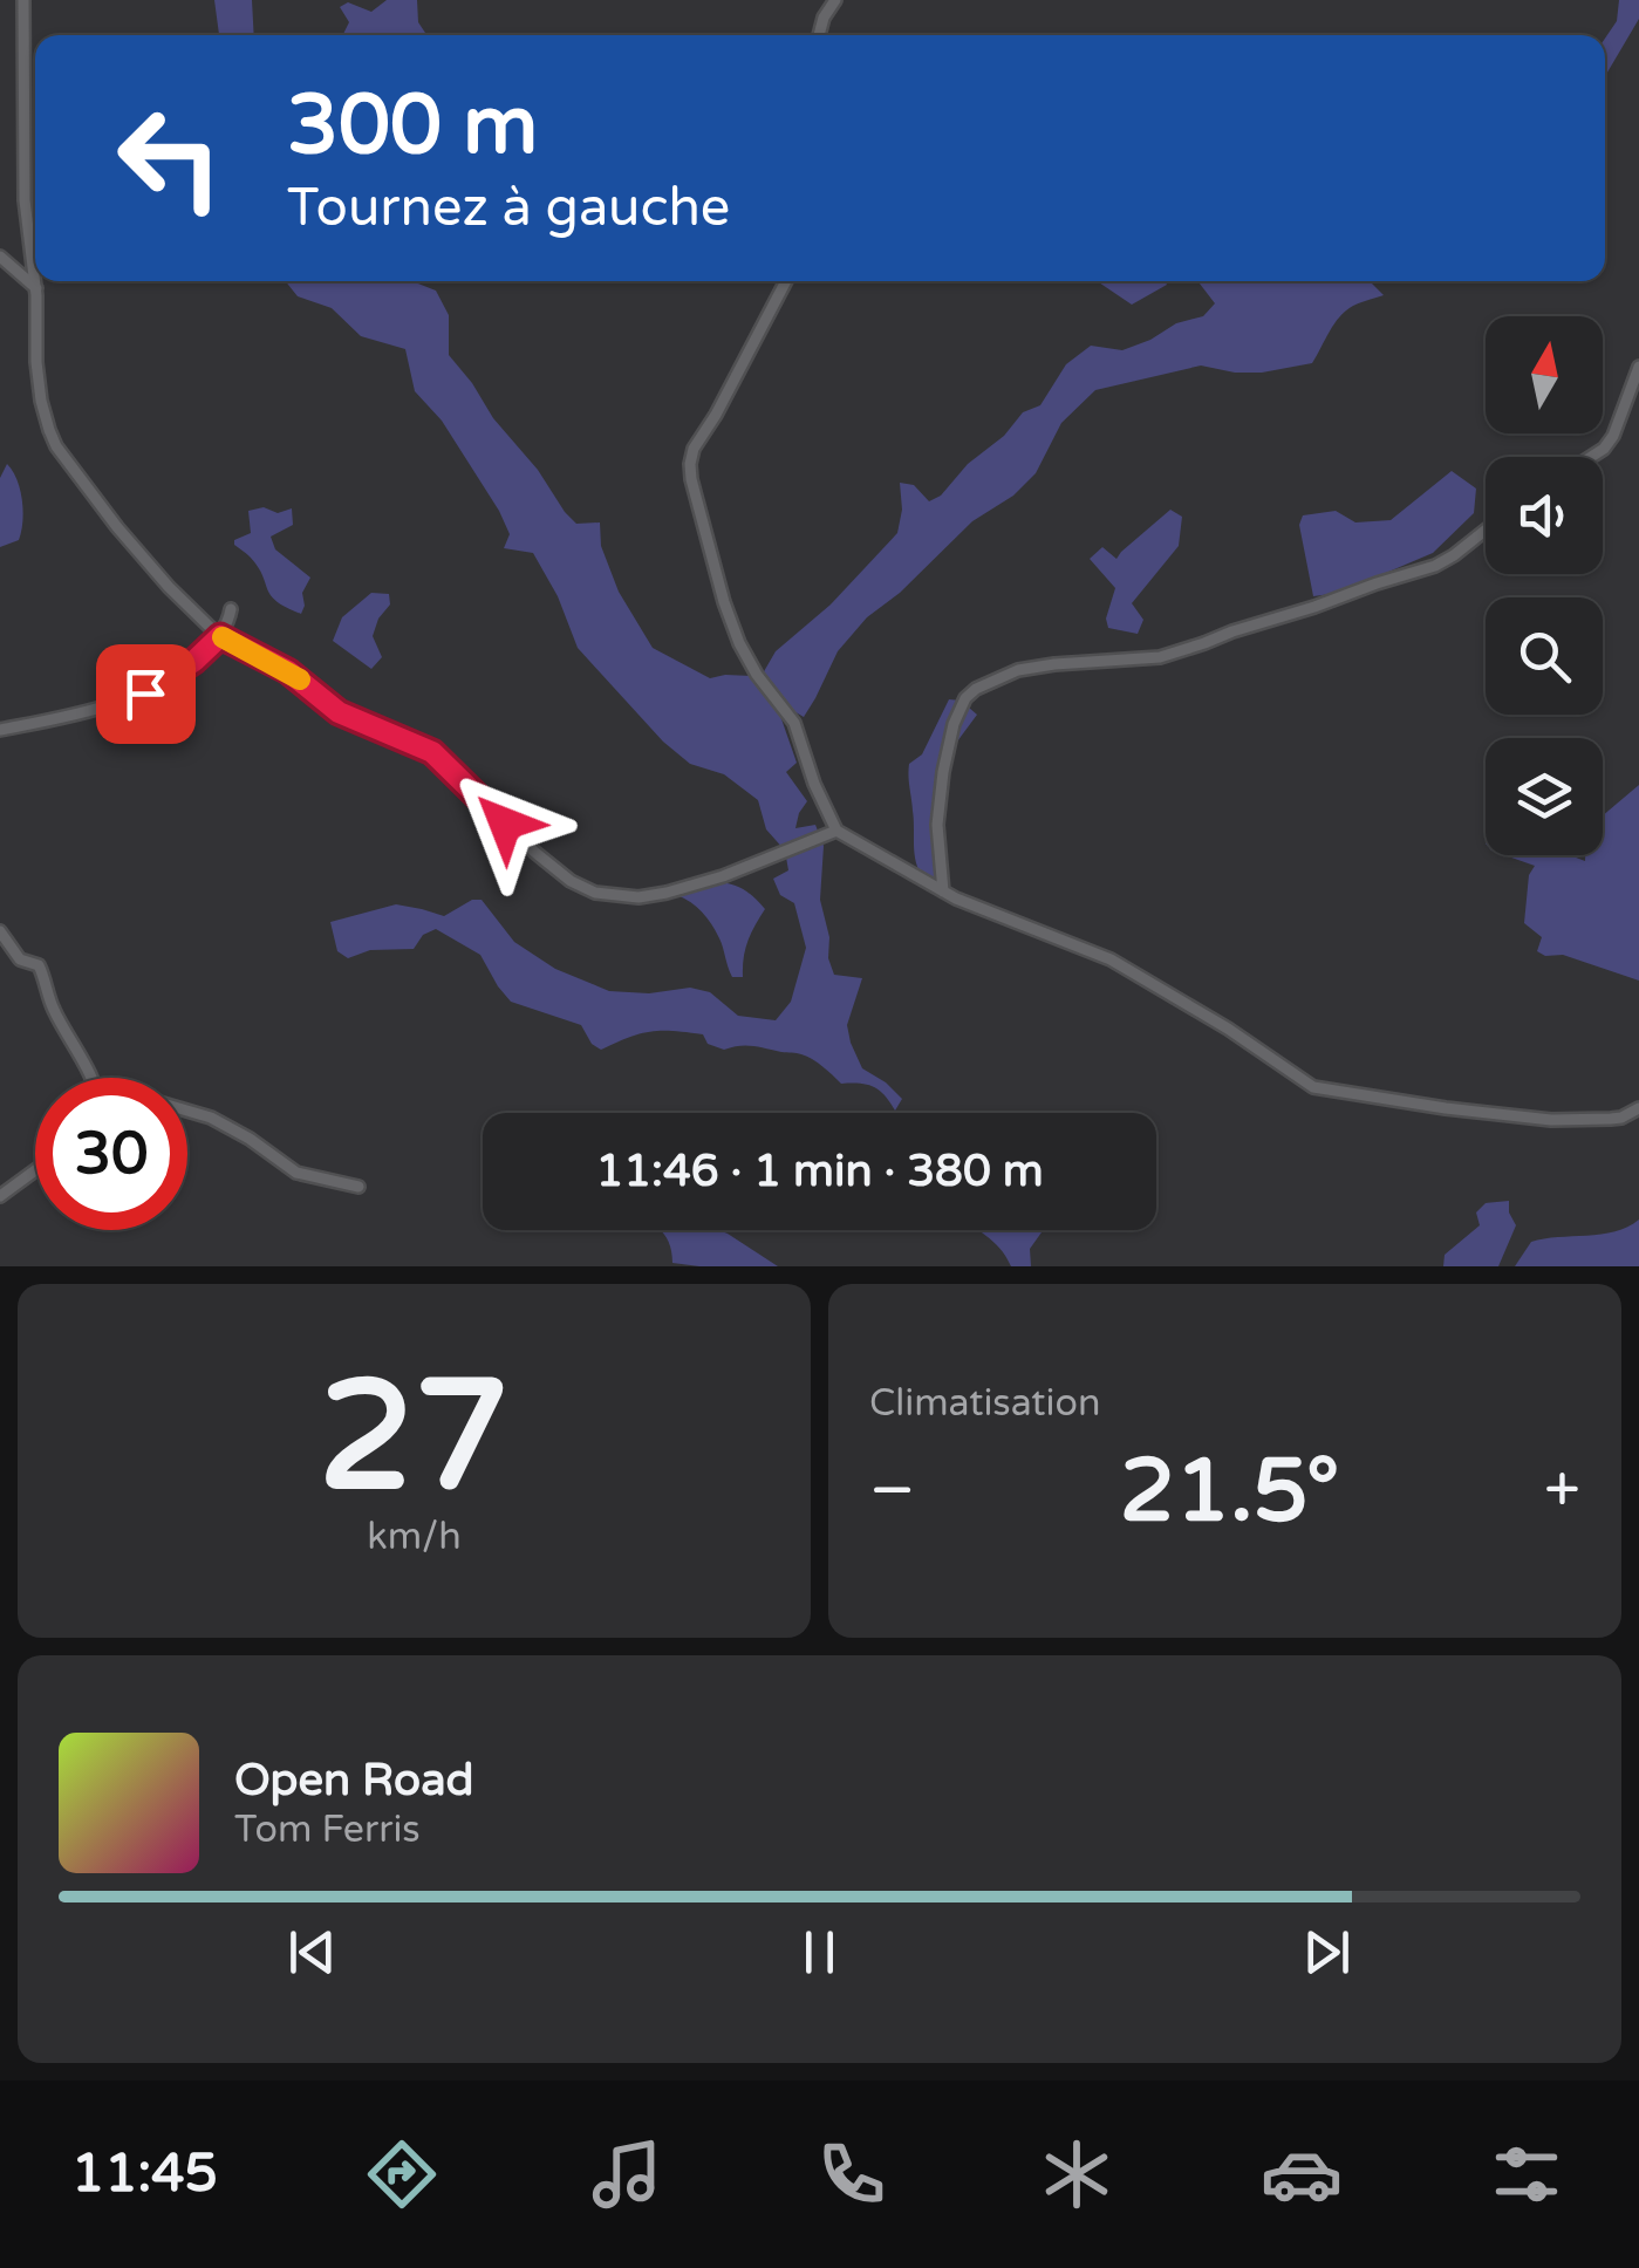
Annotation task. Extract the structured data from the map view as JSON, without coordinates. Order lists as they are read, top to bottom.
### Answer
{
  "north": "top",
  "page": {
    "turn": ["300 m", "Tournez à gauche"],
    "limit": "30",
    "trip": "11:46 · 1 min · 380 m",
    "tile": [
      ["27", "km/h"],
      "Climatisation"
    ],
    "heat": ["−", "21.5°", "+"],
    "song": ["Open Road", "Tom Ferris"],
    "tabs": "11:45"
  }
}
